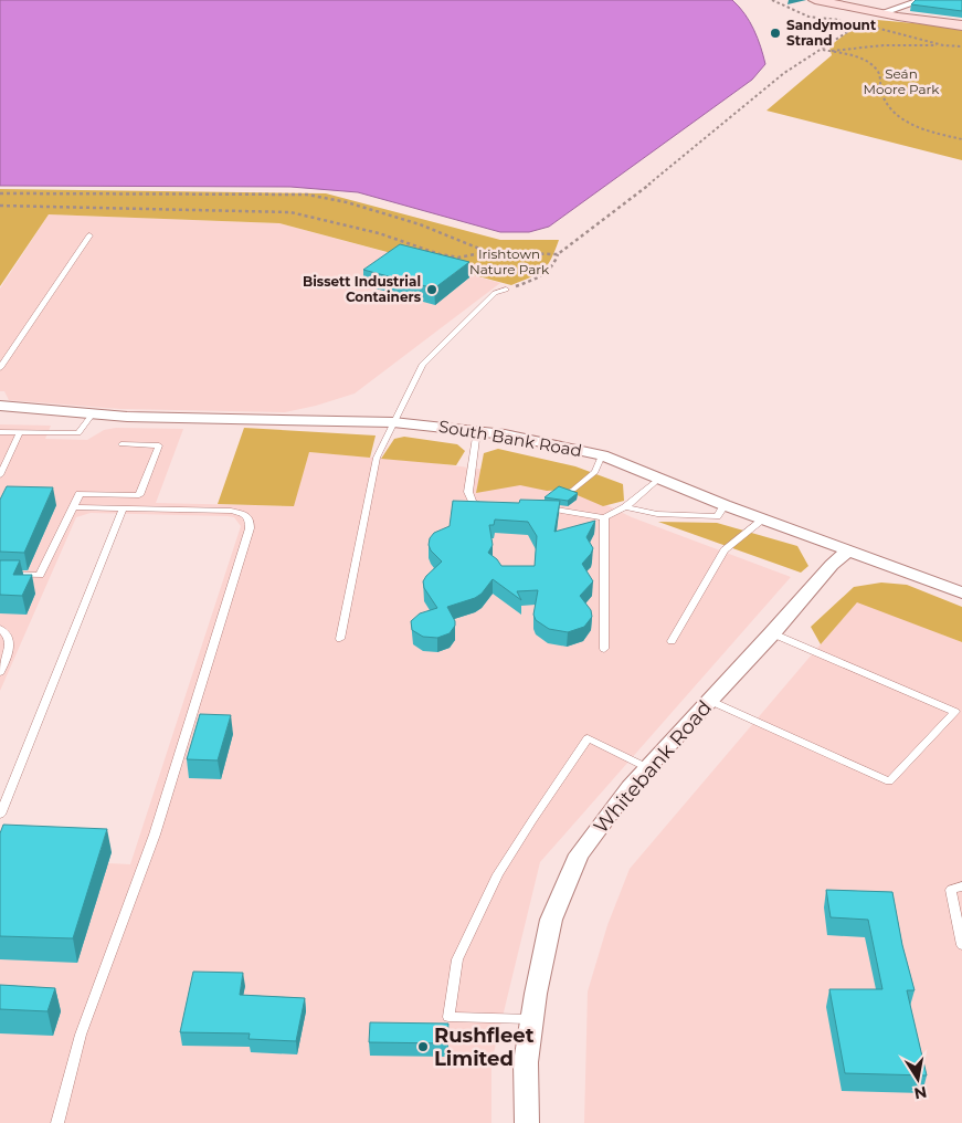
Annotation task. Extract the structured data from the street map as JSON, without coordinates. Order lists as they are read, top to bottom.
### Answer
{
  "streets": {
    "street": ["South Bank Road", "Whitebank Road"]
  },
  "crossings": [
    ["South Bank Road", "Whitebank Road"]
  ],
  "parks": ["Seán Moore Park", "Irishtown Nature Park"],
  "places": ["Sandymount Strand", "Bissett Industrial Containers", "Rushfleet Limited"],
  "north": "bottom"
}
